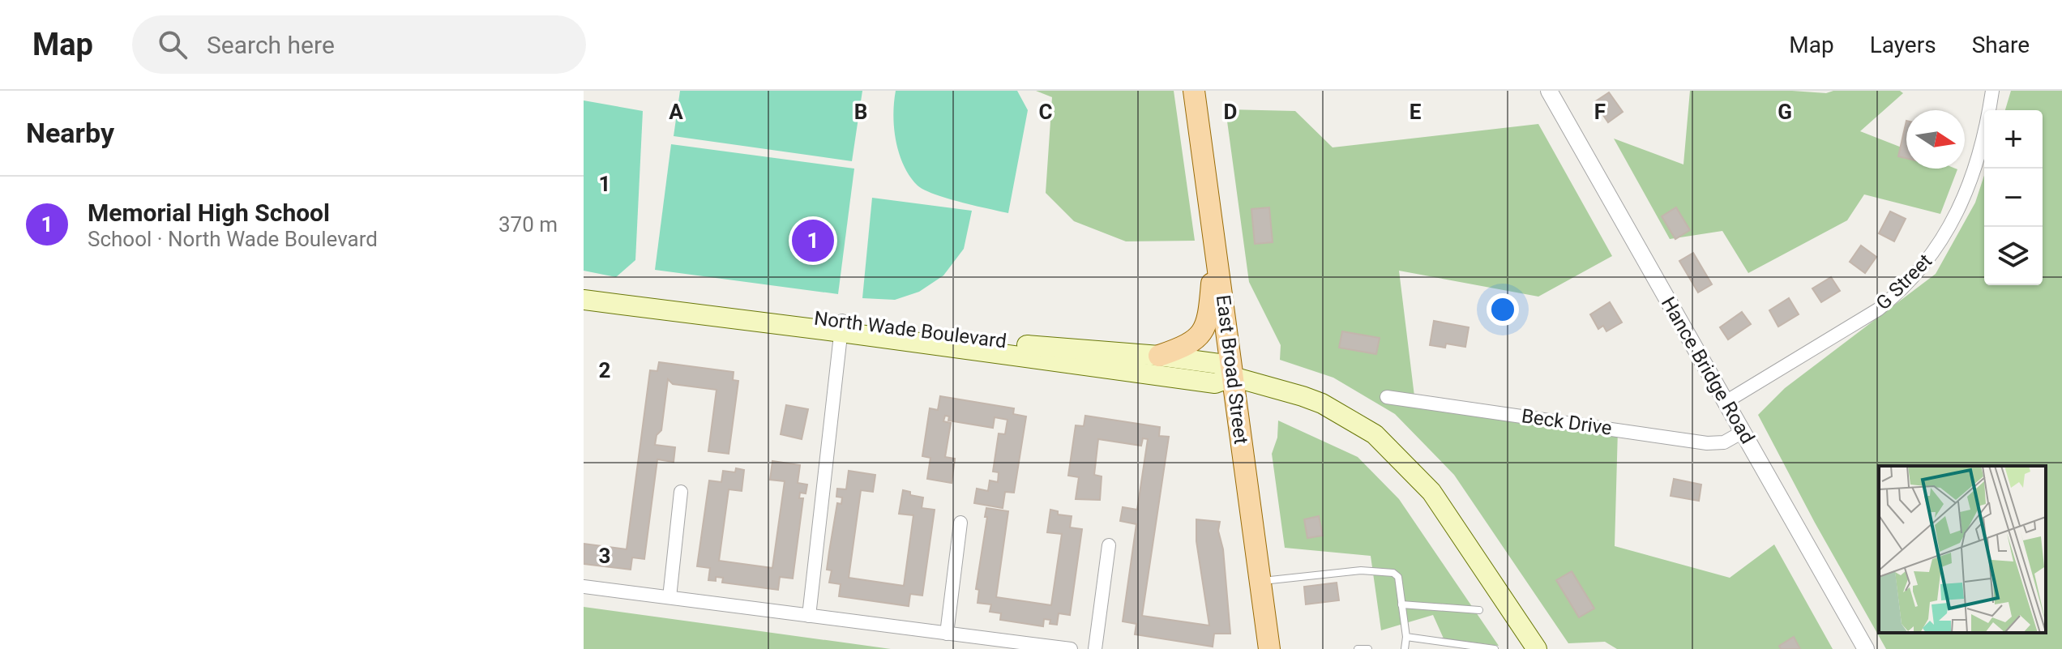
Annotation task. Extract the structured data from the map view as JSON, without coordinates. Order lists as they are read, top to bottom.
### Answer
{
  "streets": {
    "main road": ["North Wade Boulevard", "East Broad Street"],
    "street": ["G Street", "Hance Bridge Road", "Beck Drive"]
  },
  "crossings": [
    ["G Street", "Hance Bridge Road"],
    ["North Wade Boulevard", "East Broad Street"],
    ["Hance Bridge Road", "Beck Drive"]
  ],
  "north": "right",
  "page": {
    "header": "Map",
    "search": "Search here",
    "nav": ["Map", "Layers", "Share"],
    "heading": "Nearby",
    "map_buttons": ["+", "−"],
    "list": [
      {
        "mark": "1",
        "name": "Memorial High School",
        "note": "School · North Wade Boulevard",
        "value": "370 m"
      }
    ],
    "pins": "1"
  },
  "grid": {
    "columns": [
      "A",
      "B",
      "C",
      "D",
      "E",
      "F",
      "G"
    ],
    "rows": ["1", "2", "3"]
  }
}
